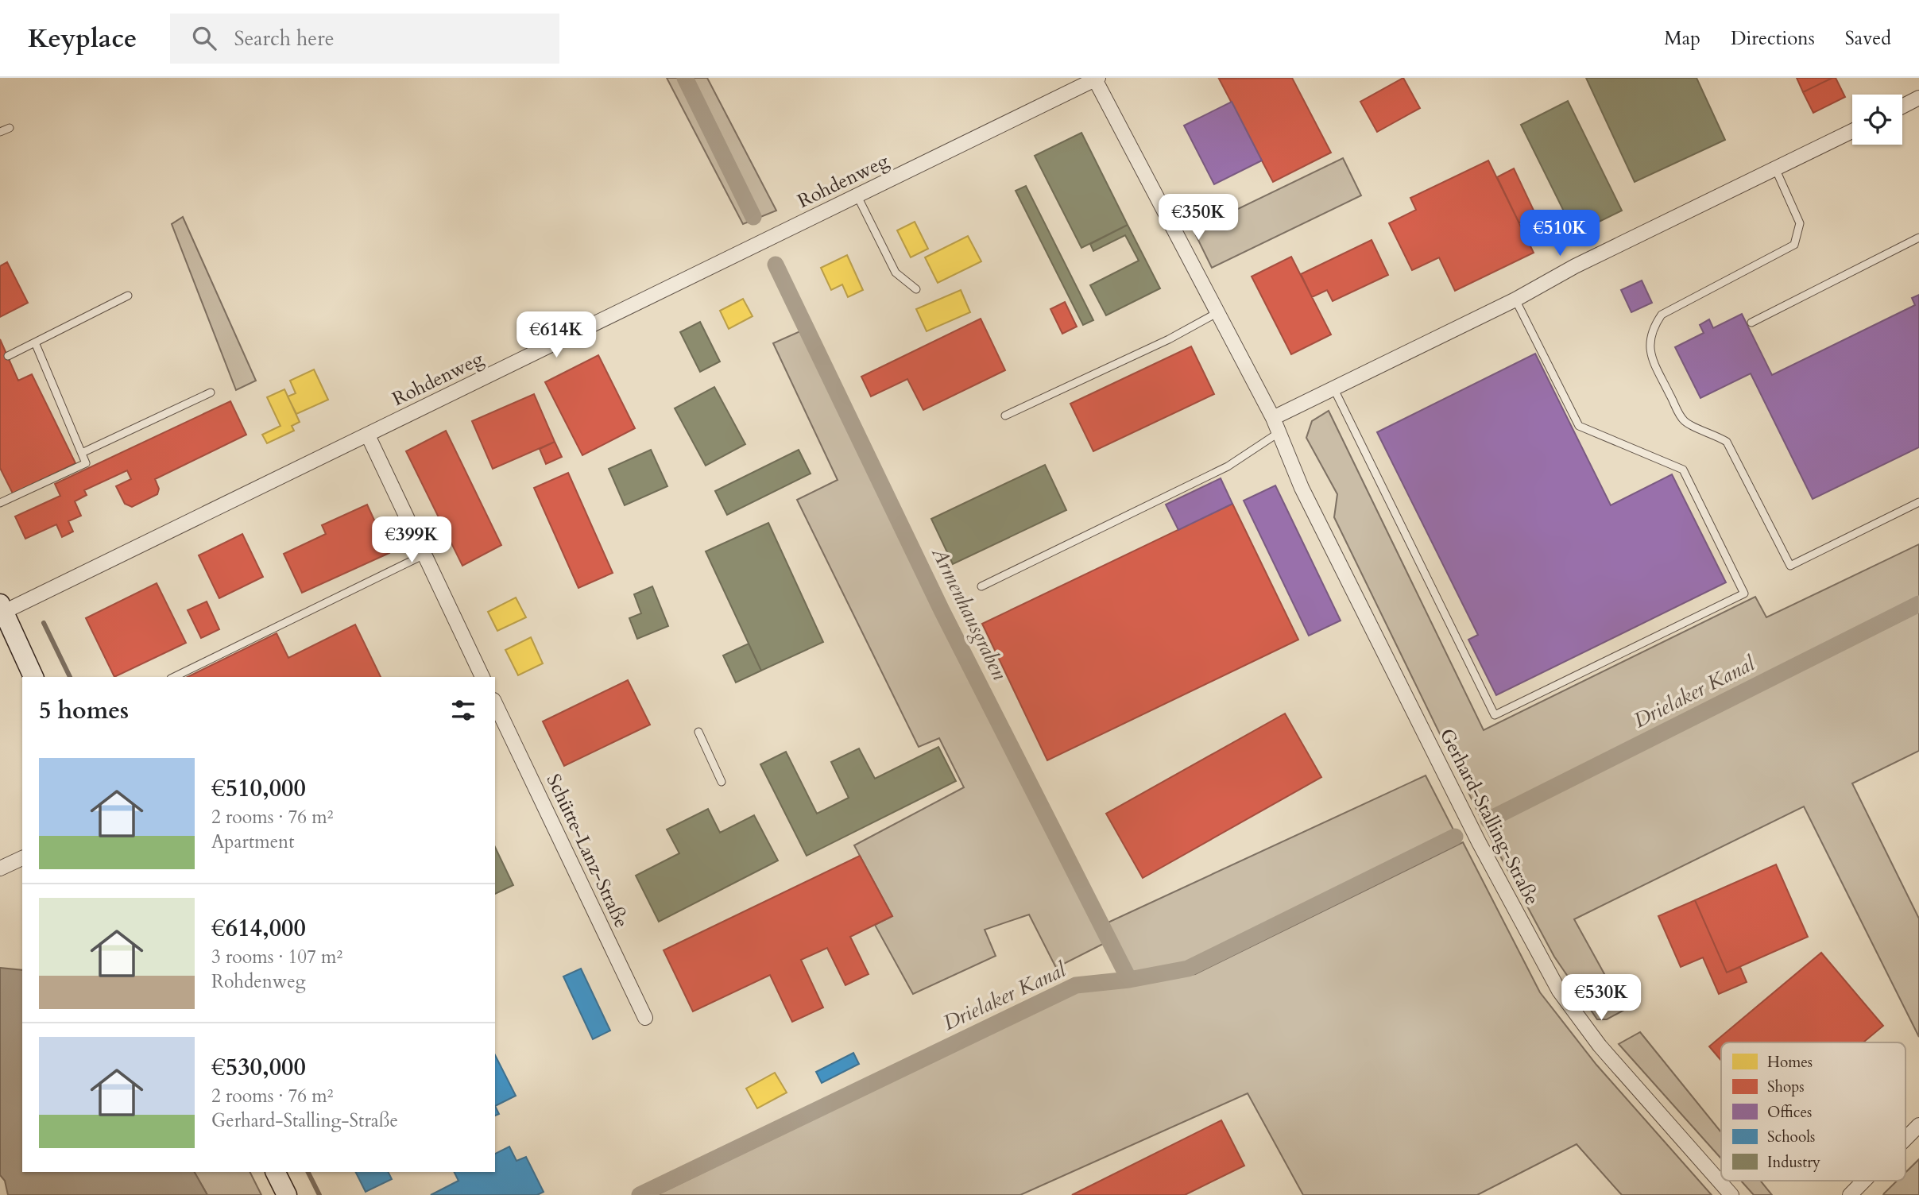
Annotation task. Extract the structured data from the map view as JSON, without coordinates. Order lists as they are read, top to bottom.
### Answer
{
  "streets": {
    "street": ["Rohdenweg", "Gerhard-Stalling-Straße", "Schütte-Lanz-Straße"]
  },
  "crossings": [
    ["Rohdenweg", "Gerhard-Stalling-Straße"]
  ],
  "water": ["Armenhausgraben", "Drielaker Kanal"],
  "legend": [
    "Homes",
    "Shops",
    "Offices",
    "Schools",
    "Industry"
  ],
  "page": {
    "header": "Keyplace",
    "search": "Search here",
    "nav": ["Map", "Directions", "Saved"],
    "price": [
      "€350K",
      "€510K",
      "€614K",
      "€399K",
      "€530K"
    ],
    "heading": "5 homes",
    "list": [
      {
        "name": "€510,000",
        "note": "2 rooms · 76 m² · Apartment"
      },
      {
        "name": "€614,000",
        "note": "3 rooms · 107 m² · Rohdenweg"
      },
      {
        "name": "€530,000",
        "note": "2 rooms · 76 m² · Gerhard-Stalling-Straße"
      }
    ]
  }
}
